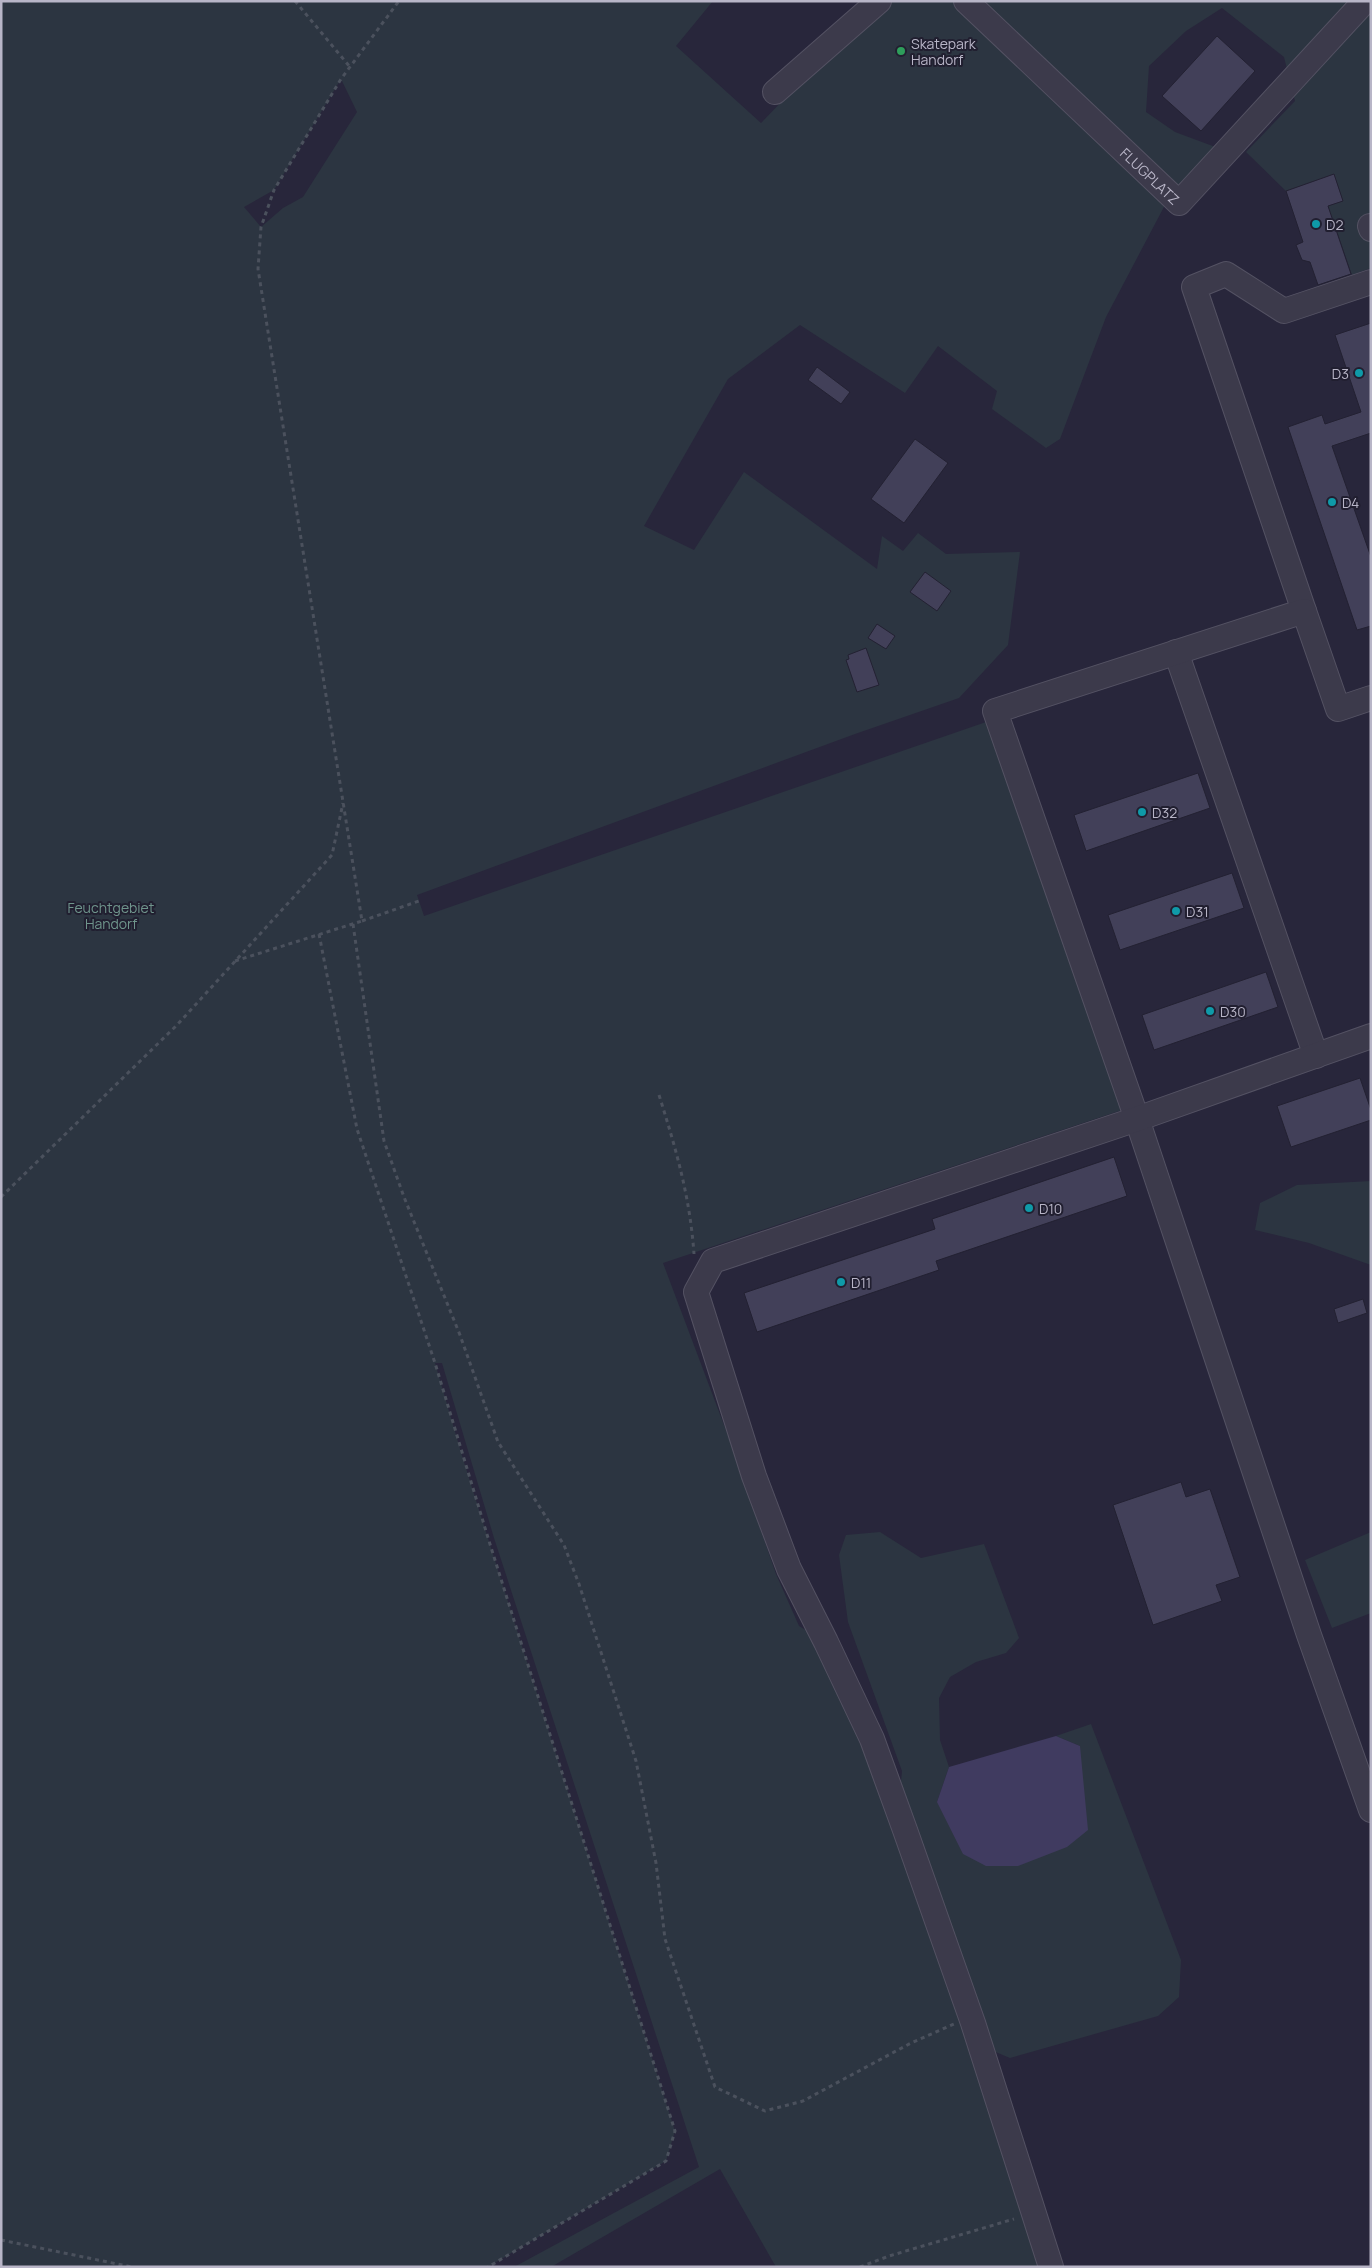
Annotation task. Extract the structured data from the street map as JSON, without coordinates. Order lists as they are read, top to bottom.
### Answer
{
  "streets": {
    "street": ["FLUGPLATZ"]
  },
  "parks": ["Feuchtgebiet Handorf"],
  "places": [
    "Skatepark Handorf",
    "D2",
    "D3",
    "D4",
    "D32",
    "D31",
    "D30",
    "D10",
    "D11"
  ]
}
